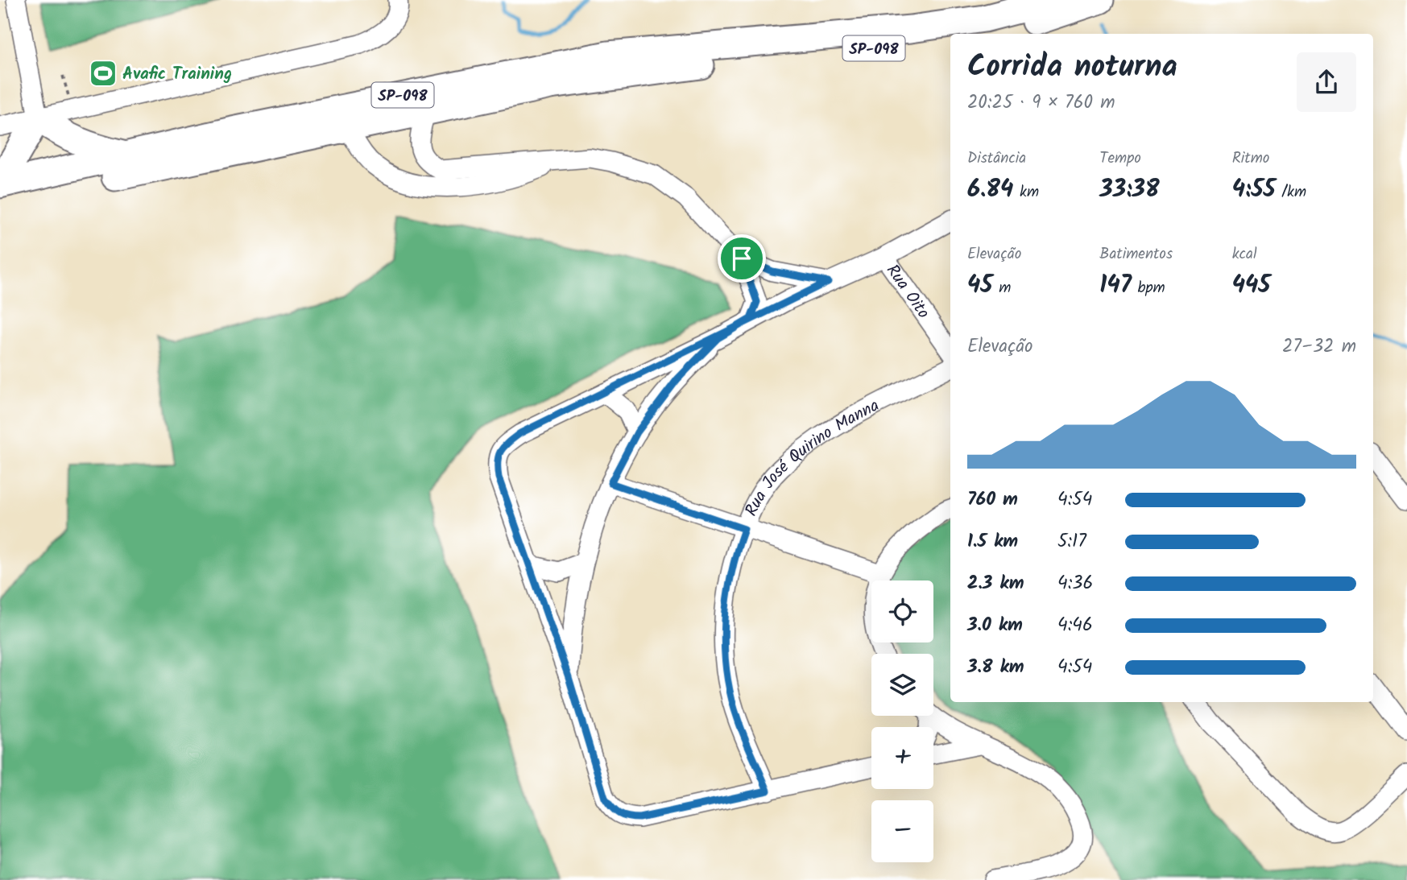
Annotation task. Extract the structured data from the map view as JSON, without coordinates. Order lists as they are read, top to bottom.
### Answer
{
  "streets": {
    "highway": ["SP-098"],
    "street": ["Rua Oito", "Rua José Quirino Manna"]
  },
  "places": {
    "sports": ["Avafic Training"]
  },
  "page": {
    "heading": ["Corrida noturna", "20:25 · 9 × 760 m"],
    "stats": [
      ["Distância", "6.84 km"],
      ["Tempo", "33:38"],
      ["Ritmo", "4:55 /km"],
      ["Elevação", "45 m"],
      ["Batimentos", "147 bpm"],
      ["kcal", "445"]
    ],
    "chart": ["Elevação", "27–32 m"],
    "list": [
      {
        "name": "760 m",
        "note": "4:54"
      },
      {
        "name": "1.5 km",
        "note": "5:17"
      },
      {
        "name": "2.3 km",
        "note": "4:36"
      },
      {
        "name": "3.0 km",
        "note": "4:46"
      },
      {
        "name": "3.8 km",
        "note": "4:54"
      }
    ],
    "map_buttons": ["+", "−"]
  }
}
